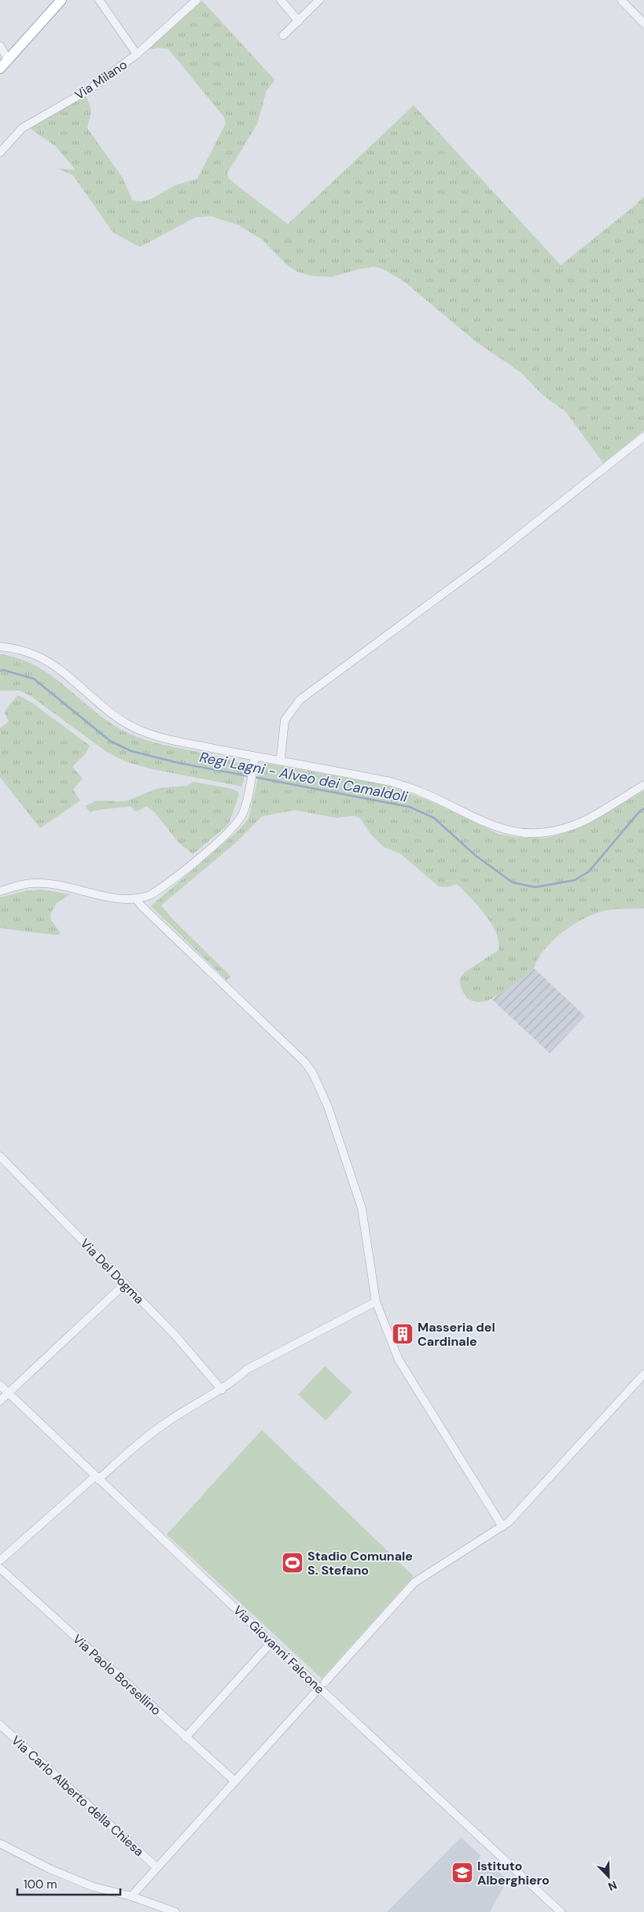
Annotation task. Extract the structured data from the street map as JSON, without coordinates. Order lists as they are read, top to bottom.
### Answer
{
  "streets": {
    "street": [
      "Via Milano",
      "Via Del Dogma",
      "Via Giovanni Falcone",
      "Via Paolo Borsellino",
      "Via Carlo Alberto della Chiesa"
    ]
  },
  "water": ["Regi Lagni - Alveo dei Camaldoli"],
  "places": {
    "building": ["Masseria del Cardinale"],
    "sports": ["Stadio Comunale S. Stefano"],
    "school or university": ["Istituto Alberghiero"]
  },
  "scale_bar": "100 m",
  "north": "bottom right"
}
